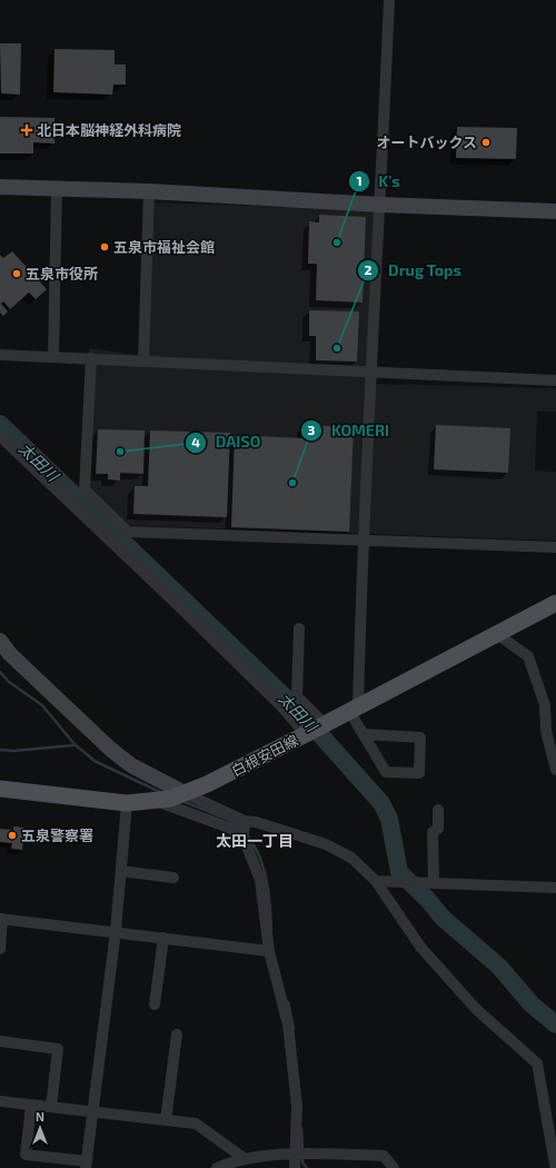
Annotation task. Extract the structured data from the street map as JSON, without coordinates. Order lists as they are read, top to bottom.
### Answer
{
  "streets": {
    "main road": ["白根安田線"]
  },
  "districts": ["太田一丁目"],
  "water": ["太田川"],
  "places": {
    "health": ["北日本脳神経外科病院"],
    "other": [
      "オートバックス",
      "K's",
      "五泉市福祉会館",
      "五泉市役所",
      "Drug Tops",
      "DAISO",
      "KOMERI",
      "五泉警察署"
    ]
  },
  "north": "top"
}
